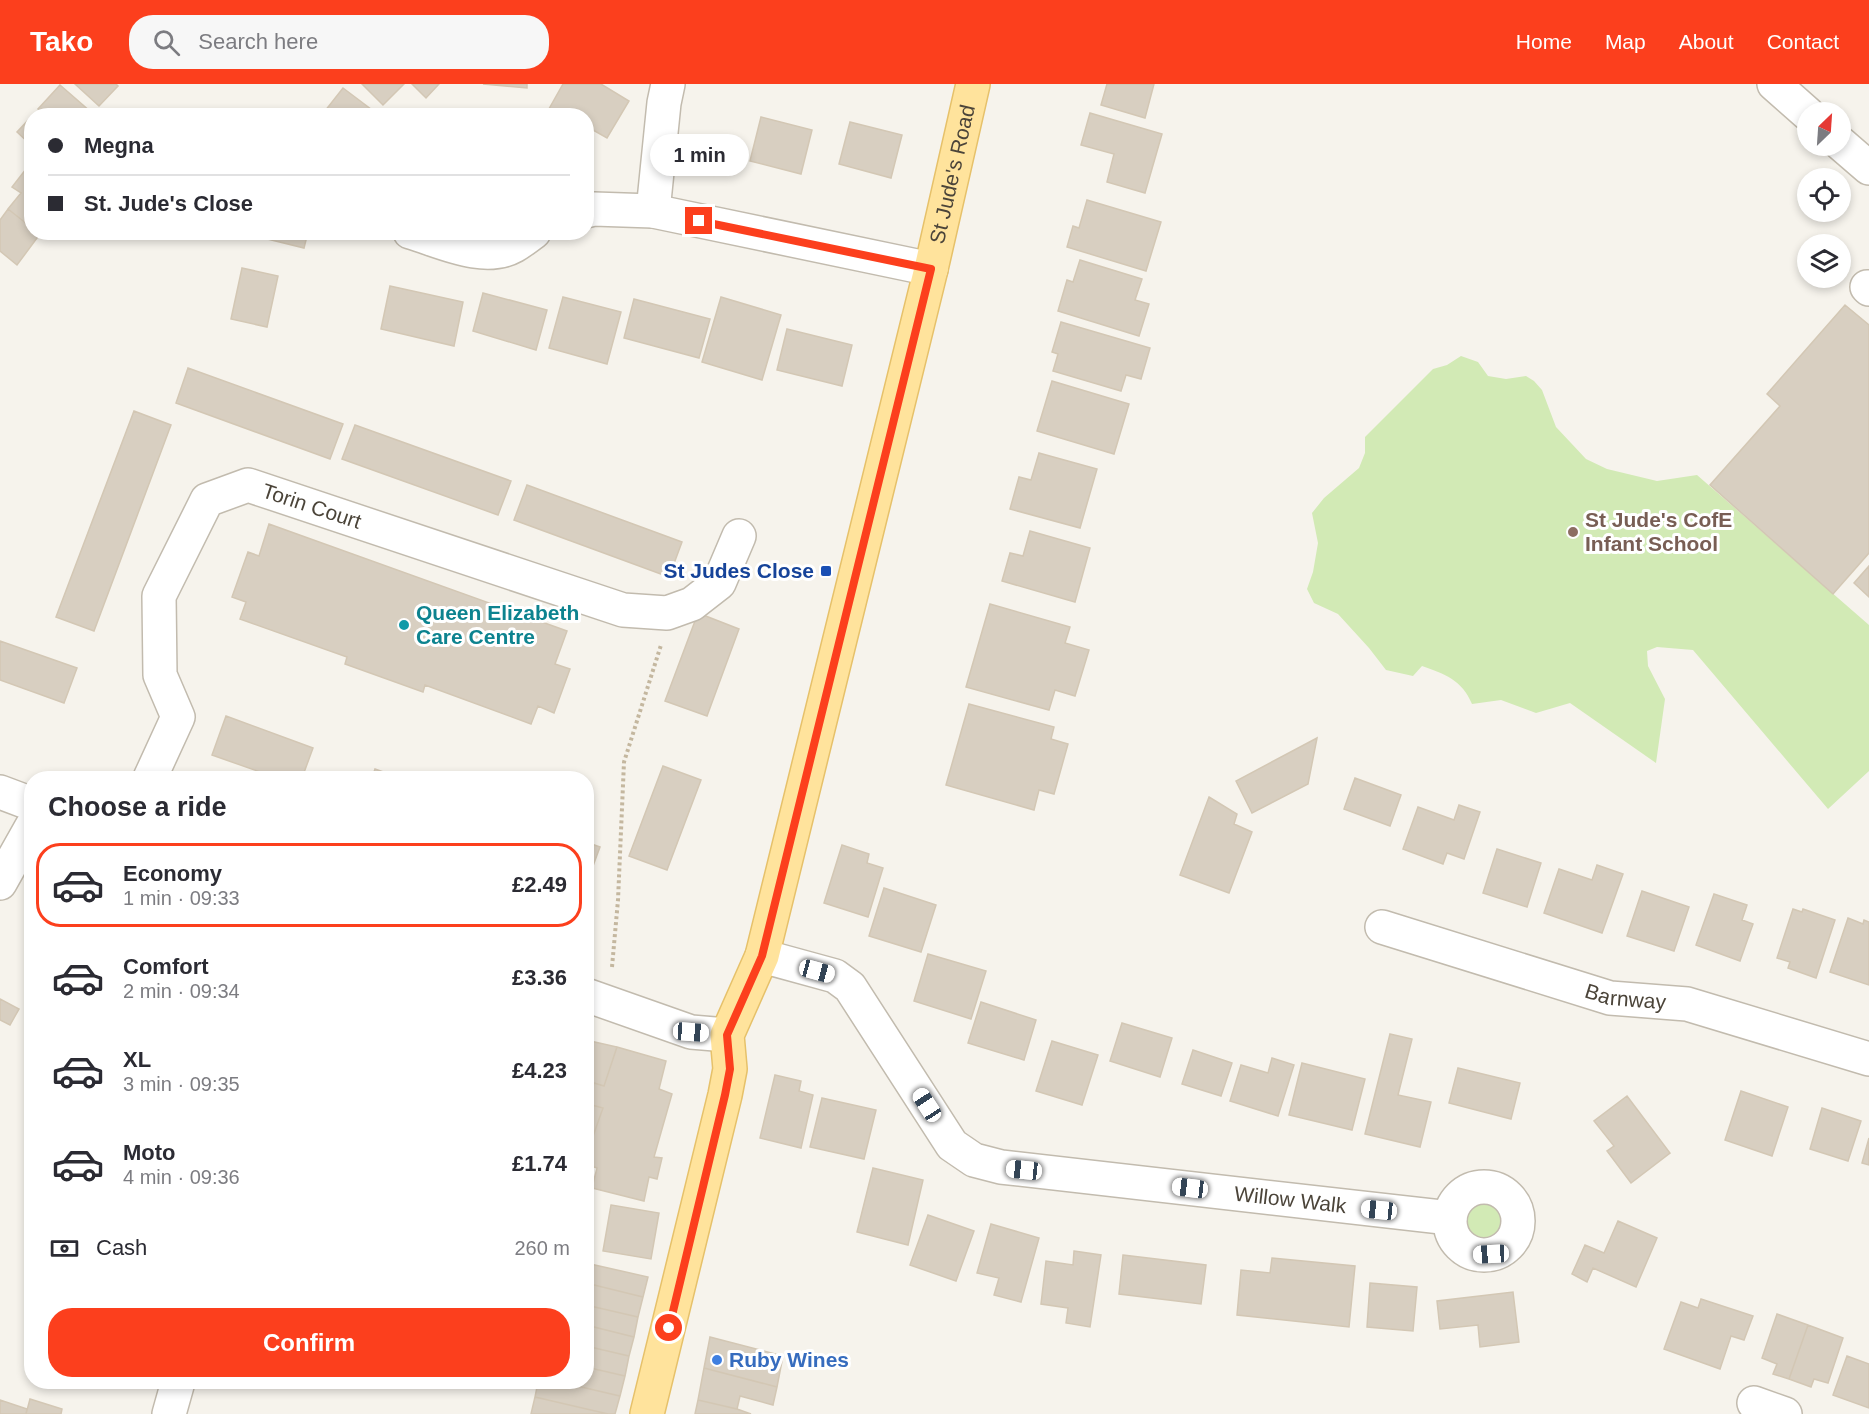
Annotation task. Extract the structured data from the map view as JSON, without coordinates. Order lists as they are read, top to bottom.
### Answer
{
  "streets": {
    "main road": ["St Jude's Road"],
    "street": ["Torin Court", "Barnway", "Willow Walk"]
  },
  "crossings": [
    ["St Jude's Road", "Willow Walk"]
  ],
  "places": {
    "other": ["St Jude's CofE Infant School", "Queen Elizabeth Care Centre", "Ruby Wines"],
    "transit": ["St Judes Close"]
  },
  "north": "top right",
  "page": {
    "header": "Tako",
    "search": "Search here",
    "nav": [
      "Home",
      "Map",
      "About",
      "Contact"
    ],
    "banner": ["Megna", "St. Jude's Close"],
    "bubble": "1 min",
    "heading": "Choose a ride",
    "list": [
      {
        "name": "Economy",
        "note": "1 min · 09:33",
        "value": "£2.49"
      },
      {
        "name": "Comfort",
        "note": "2 min · 09:34",
        "value": "£3.36"
      },
      {
        "name": "XL",
        "note": "3 min · 09:35",
        "value": "£4.23"
      },
      {
        "name": "Moto",
        "note": "4 min · 09:36",
        "value": "£1.74"
      }
    ],
    "pay": ["Cash", "260 m"],
    "buttons": "Confirm"
  }
}
